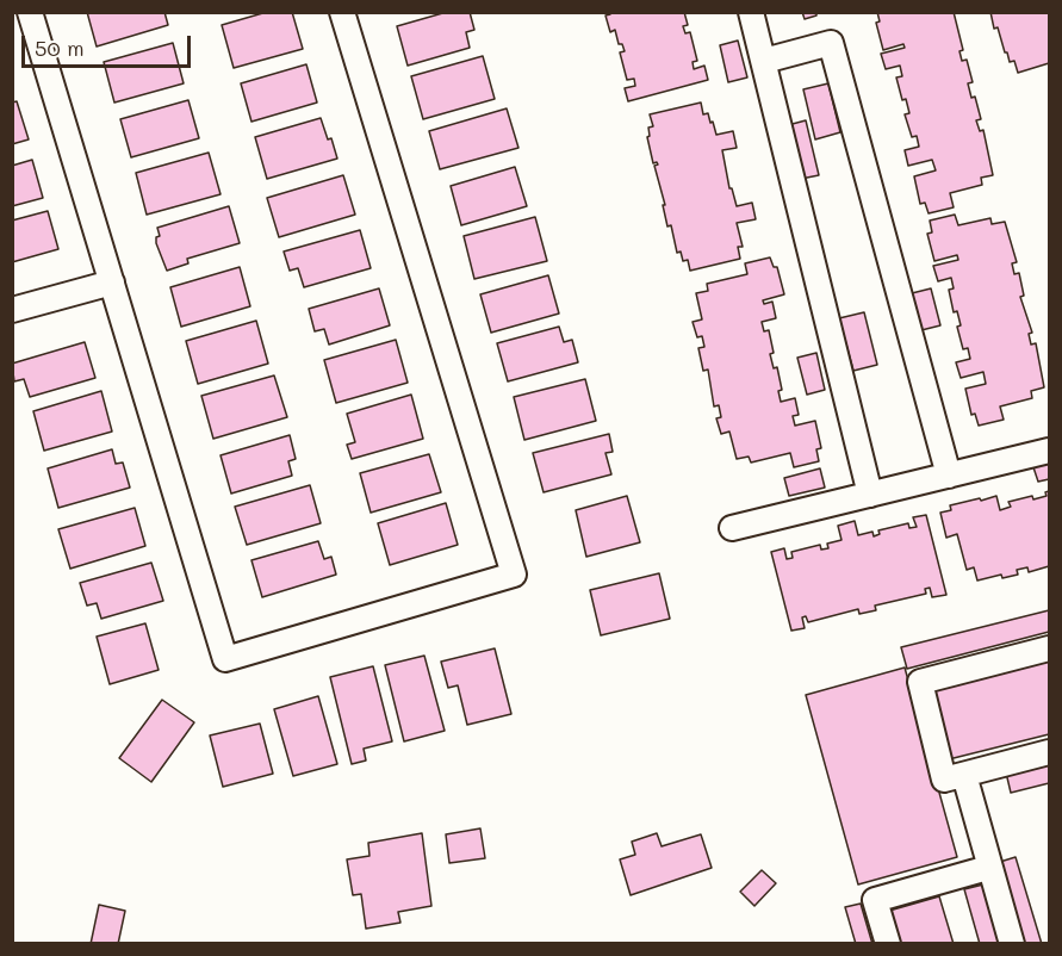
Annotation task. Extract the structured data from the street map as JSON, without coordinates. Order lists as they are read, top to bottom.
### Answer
{
  "scale_bar": "50 m"
}
